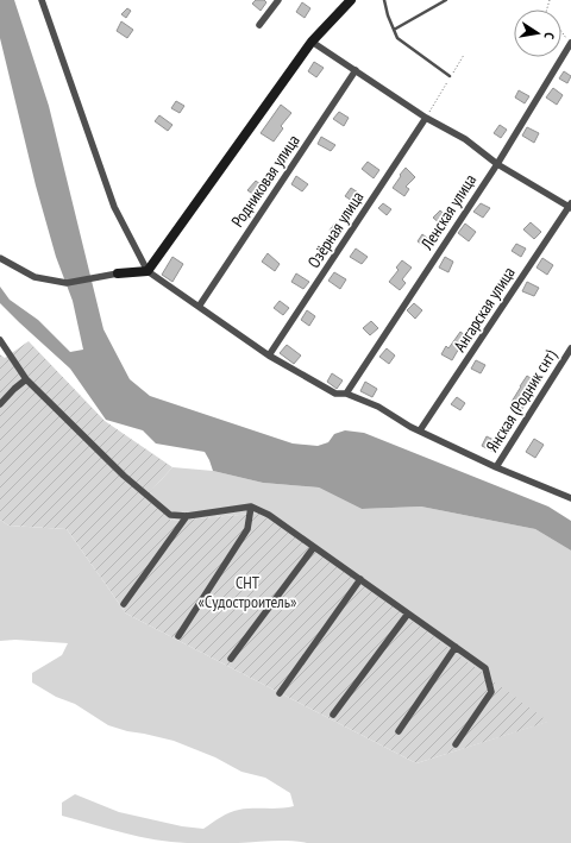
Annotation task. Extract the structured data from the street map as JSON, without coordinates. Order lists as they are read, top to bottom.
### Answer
{
  "streets": {
    "street": [
      "Родниковая улица",
      "Ленская улица",
      "Озёрная улица",
      "Ангарская улица",
      "Янская (Родник снт)"
    ]
  },
  "parks": ["СНТ «Судостроитель»"],
  "north": "right"
}
